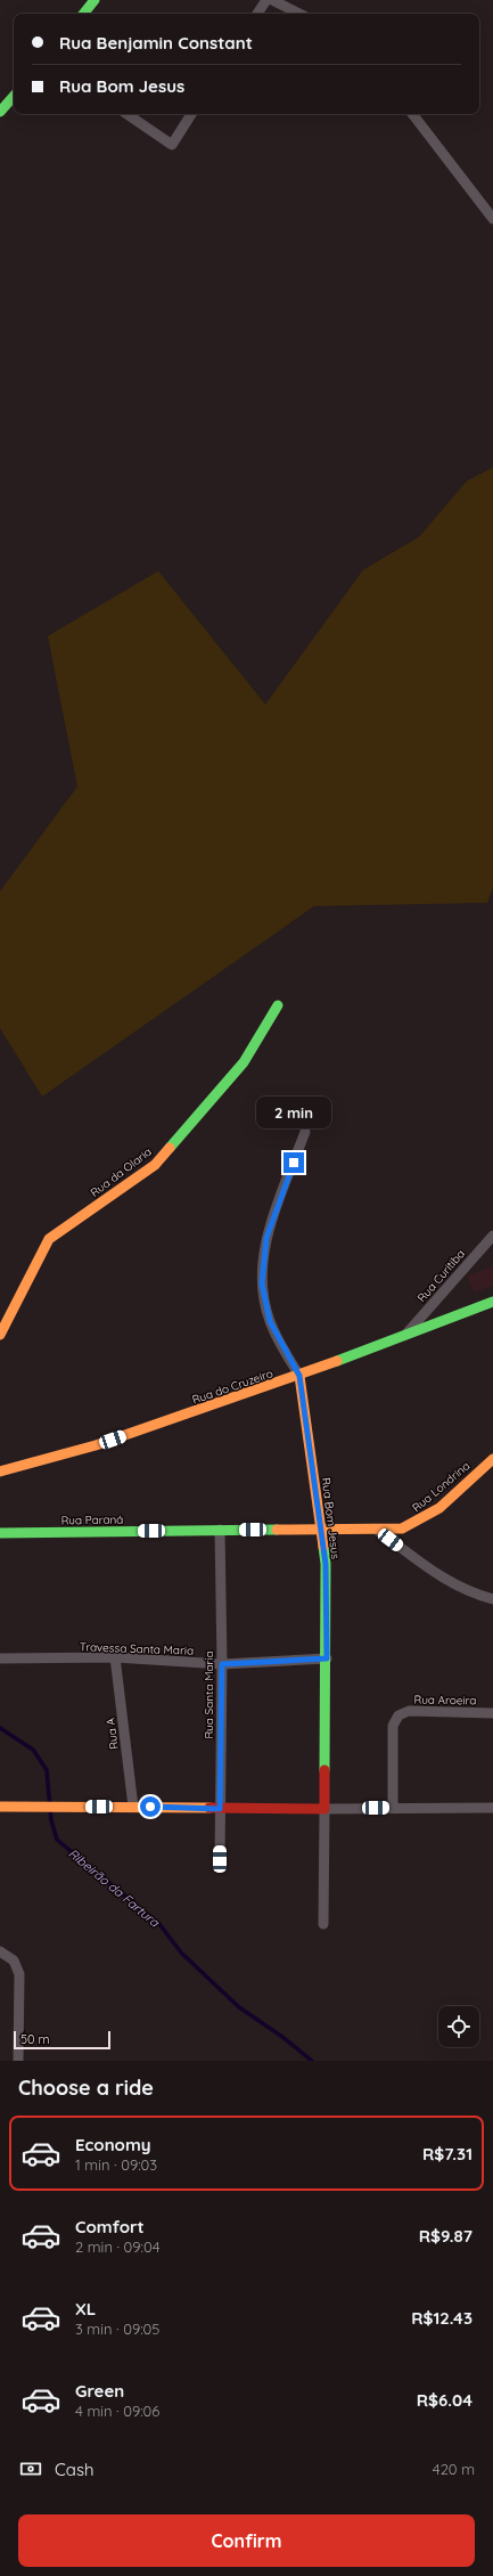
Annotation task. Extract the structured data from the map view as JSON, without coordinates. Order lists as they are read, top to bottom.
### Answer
{
  "streets": {
    "street": [
      "Rua da Olaria",
      "Rua Curitiba",
      "Rua do Cruzeiro",
      "Rua Londrina",
      "Rua Bom Jesus",
      "Rua Paraná",
      "Travessa Santa Maria",
      "Rua Santa Maria",
      "Rua Aroeira",
      "Rua A"
    ]
  },
  "crossings": [
    ["Rua Curitiba", "Rua do Cruzeiro"],
    ["Rua do Cruzeiro", "Rua Bom Jesus"],
    ["Rua Londrina", "Rua Paraná"],
    ["Rua Bom Jesus", "Rua Paraná"],
    ["Rua Bom Jesus", "Travessa Santa Maria"],
    ["Rua Paraná", "Rua Santa Maria"],
    ["Travessa Santa Maria", "Rua Santa Maria"],
    ["Travessa Santa Maria", "Rua A"]
  ],
  "water": ["Ribeirão da Fartura"],
  "scale_bar": "50 m",
  "page": {
    "banner": ["Rua Benjamin Constant", "Rua Bom Jesus"],
    "bubble": "2 min",
    "scale": "50 m",
    "heading": "Choose a ride",
    "list": [
      {
        "name": "Economy",
        "note": "1 min · 09:03",
        "value": "R$7.31"
      },
      {
        "name": "Comfort",
        "note": "2 min · 09:04",
        "value": "R$9.87"
      },
      {
        "name": "XL",
        "note": "3 min · 09:05",
        "value": "R$12.43"
      },
      {
        "name": "Green",
        "note": "4 min · 09:06",
        "value": "R$6.04"
      }
    ],
    "pay": ["Cash", "420 m"],
    "buttons": "Confirm"
  }
}
